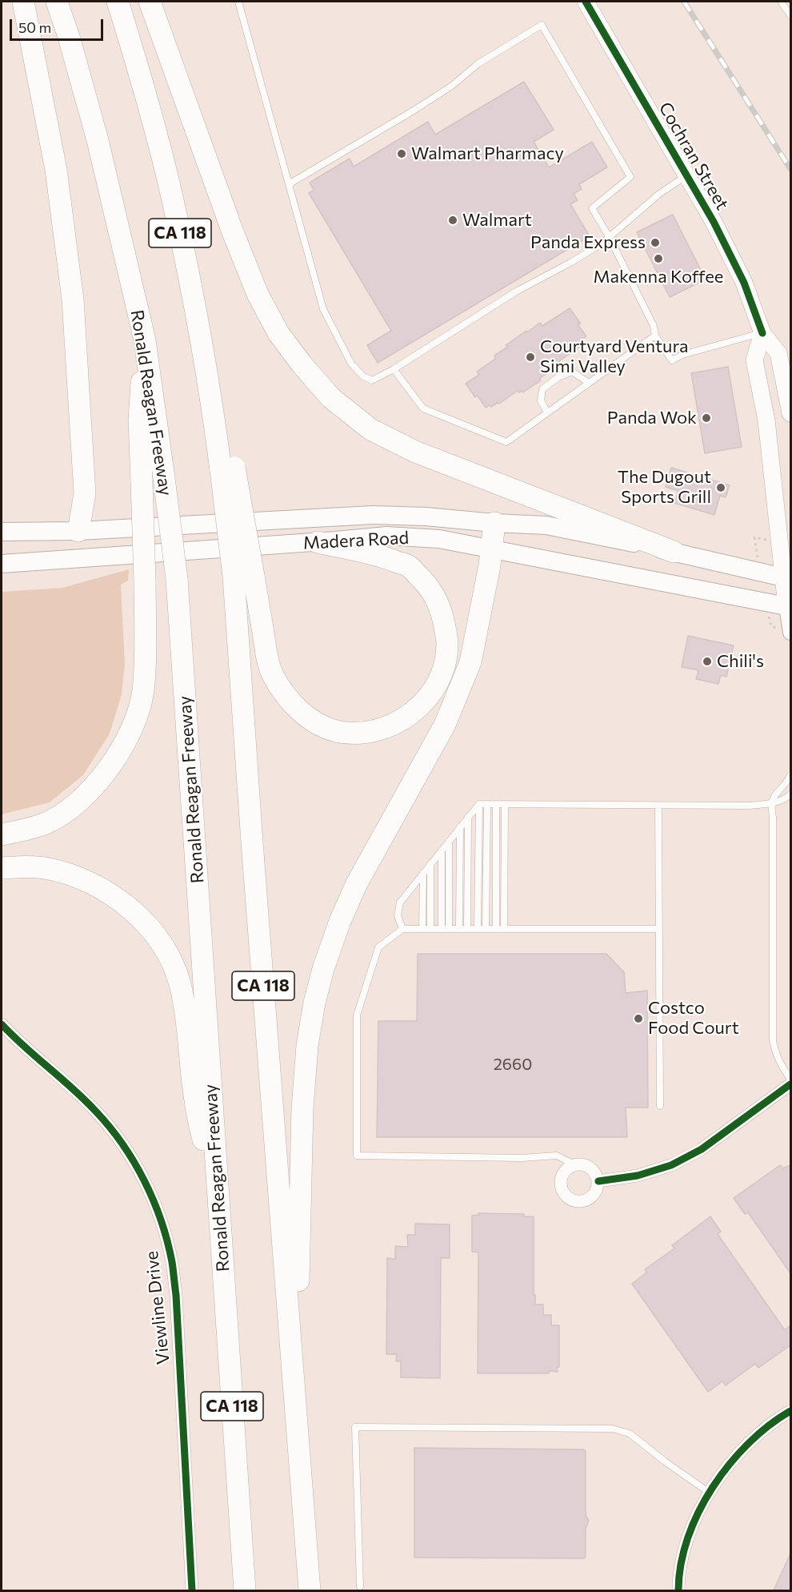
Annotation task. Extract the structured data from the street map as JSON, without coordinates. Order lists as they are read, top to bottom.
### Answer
{
  "streets": {
    "highway": ["CA 118", "Ronald Reagan Freeway"],
    "main road": ["Cochran Street", "Madera Road"],
    "street": ["Viewline Drive"]
  },
  "places": [
    "Walmart Pharmacy",
    "Walmart",
    "Panda Express",
    "Makenna Koffee",
    "Courtyard Ventura Simi Valley",
    "Panda Wok",
    "The Dugout Sports Grill",
    "Chili's",
    "Costco Food Court"
  ],
  "house_numbers": ["2660"],
  "scale_bar": "50 m"
}
